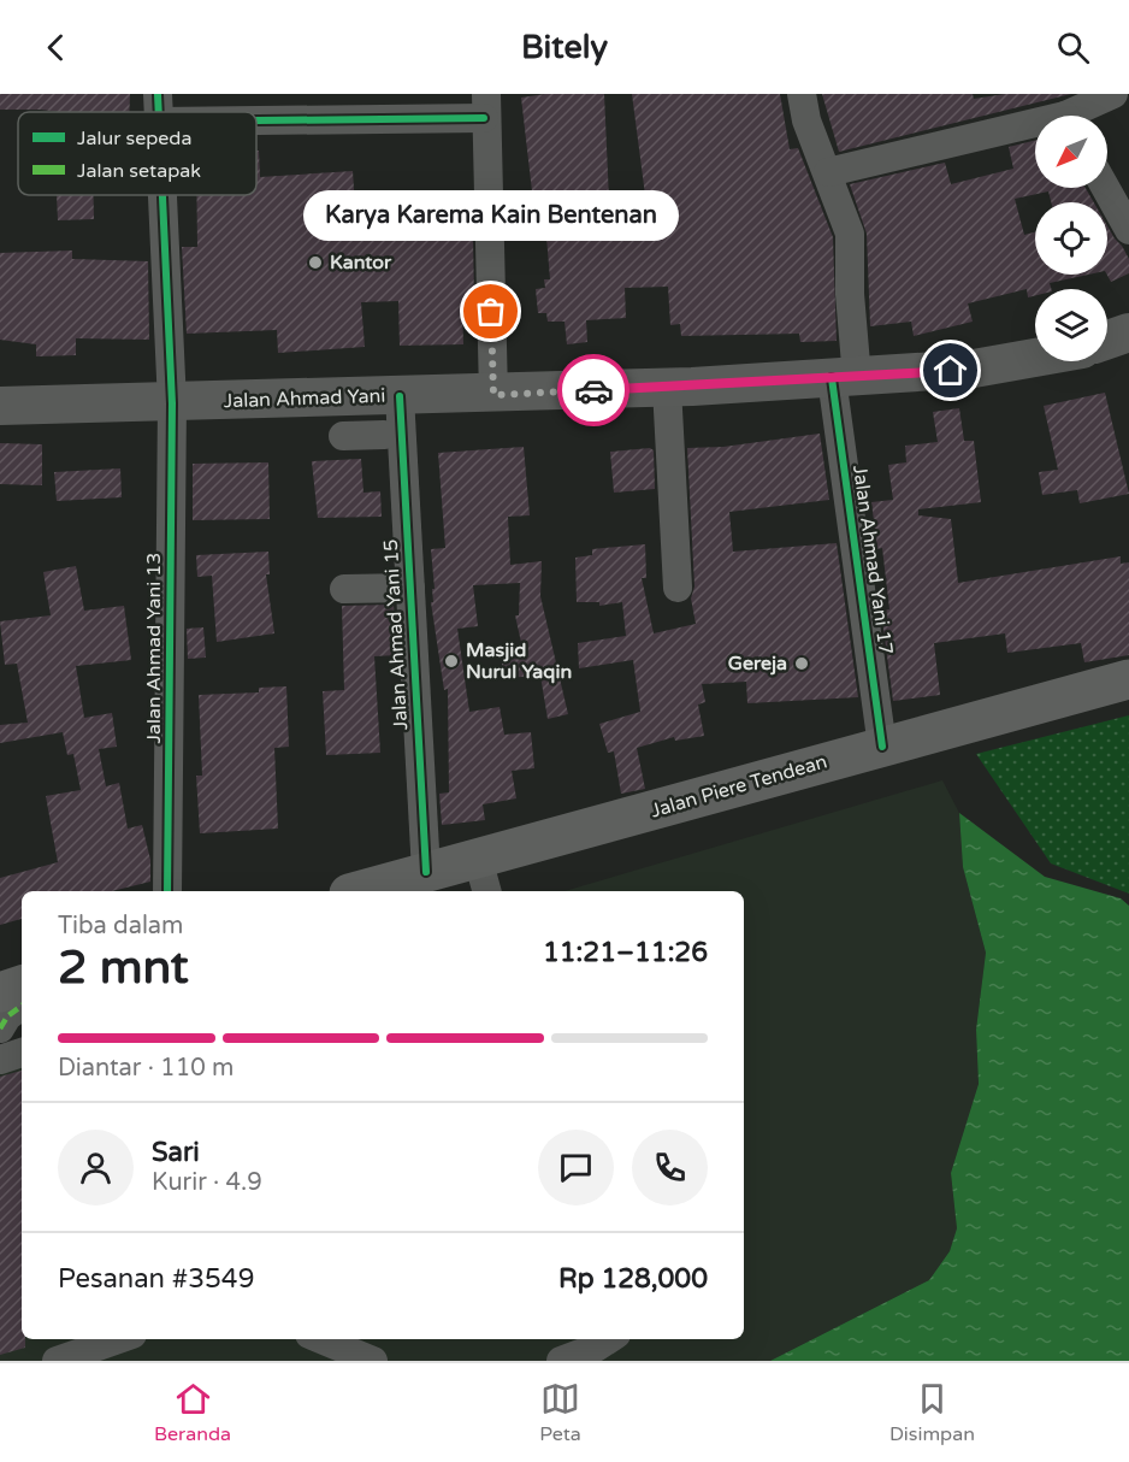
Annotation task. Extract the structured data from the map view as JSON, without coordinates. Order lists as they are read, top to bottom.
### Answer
{
  "streets": {
    "highway": ["Jalan Piere Tendean"],
    "main road": ["Jalan Ahmad Yani"],
    "street": ["Jalan Ahmad Yani 17", "Jalan Ahmad Yani 15", "Jalan Ahmad Yani 13"]
  },
  "crossings": [
    ["Jalan Ahmad Yani", "Jalan Ahmad Yani 17"],
    ["Jalan Ahmad Yani", "Jalan Ahmad Yani 15"],
    ["Jalan Ahmad Yani", "Jalan Ahmad Yani 13"],
    ["Jalan Ahmad Yani 17", "Jalan Piere Tendean"],
    ["Jalan Ahmad Yani 15", "Jalan Piere Tendean"]
  ],
  "places": [
    "Kantor",
    "Karya Karema Kain Bentenan",
    "Masjid Nurul Yaqin",
    "Gereja"
  ],
  "legend": ["Jalur sepeda", "Jalan setapak"],
  "north": "bottom left",
  "page": {
    "header": "Bitely",
    "bubble": "Karya Karema Kain Bentenan",
    "heading": ["2 mnt", "Tiba dalam", "11:21–11:26"],
    "panel": [
      "Sari",
      "Kurir · 4.9",
      "Pesanan #3549",
      "Rp 128,000"
    ],
    "bar": "Diantar · 110 m",
    "tabs": ["Beranda", "Peta", "Disimpan"]
  }
}
